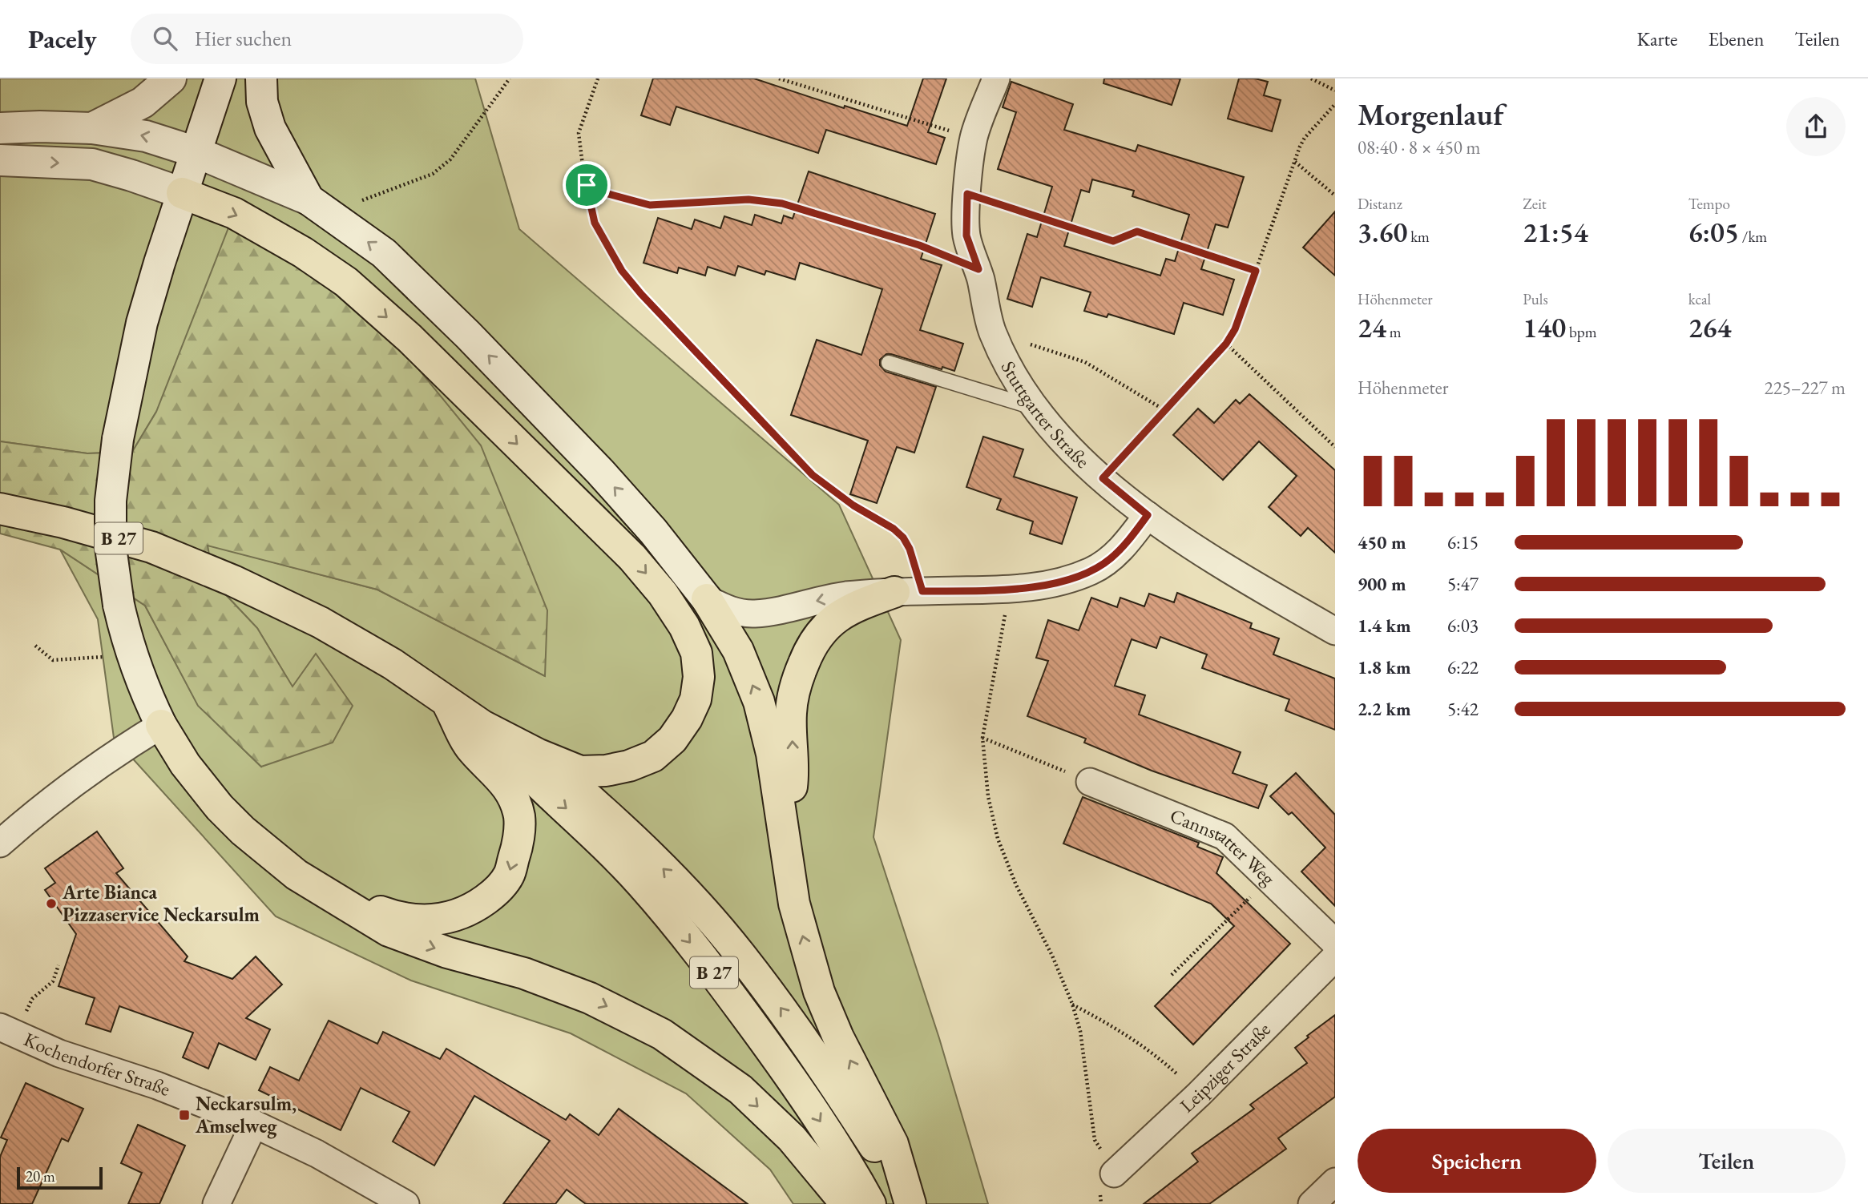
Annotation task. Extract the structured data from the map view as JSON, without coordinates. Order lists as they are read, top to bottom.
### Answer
{
  "streets": {
    "highway": ["B 27"],
    "street": [
      "Stuttgarter Straße",
      "Cannstatter Weg",
      "Kochendorfer Straße",
      "Leipziger Straße"
    ]
  },
  "places": {
    "other": ["Arte Bianca Pizzaservice Neckarsulm"],
    "transit": ["Neckarsulm, Amselweg"]
  },
  "scale_bar": "20 m",
  "page": {
    "header": "Pacely",
    "search": "Hier suchen",
    "nav": ["Karte", "Ebenen", "Teilen"],
    "heading": ["Morgenlauf", "08:40 · 8 × 450 m"],
    "stats": [
      ["Distanz", "3.60 km"],
      ["Zeit", "21:54"],
      ["Tempo", "6:05 /km"],
      ["Höhenmeter", "24 m"],
      ["Puls", "140 bpm"],
      ["kcal", "264"]
    ],
    "chart": ["Höhenmeter", "225–227 m"],
    "list": [
      {
        "name": "450 m",
        "note": "6:15"
      },
      {
        "name": "900 m",
        "note": "5:47"
      },
      {
        "name": "1.4 km",
        "note": "6:03"
      },
      {
        "name": "1.8 km",
        "note": "6:22"
      },
      {
        "name": "2.2 km",
        "note": "5:42"
      }
    ],
    "buttons": ["Speichern", "Teilen"],
    "scale": "20 m"
  }
}
